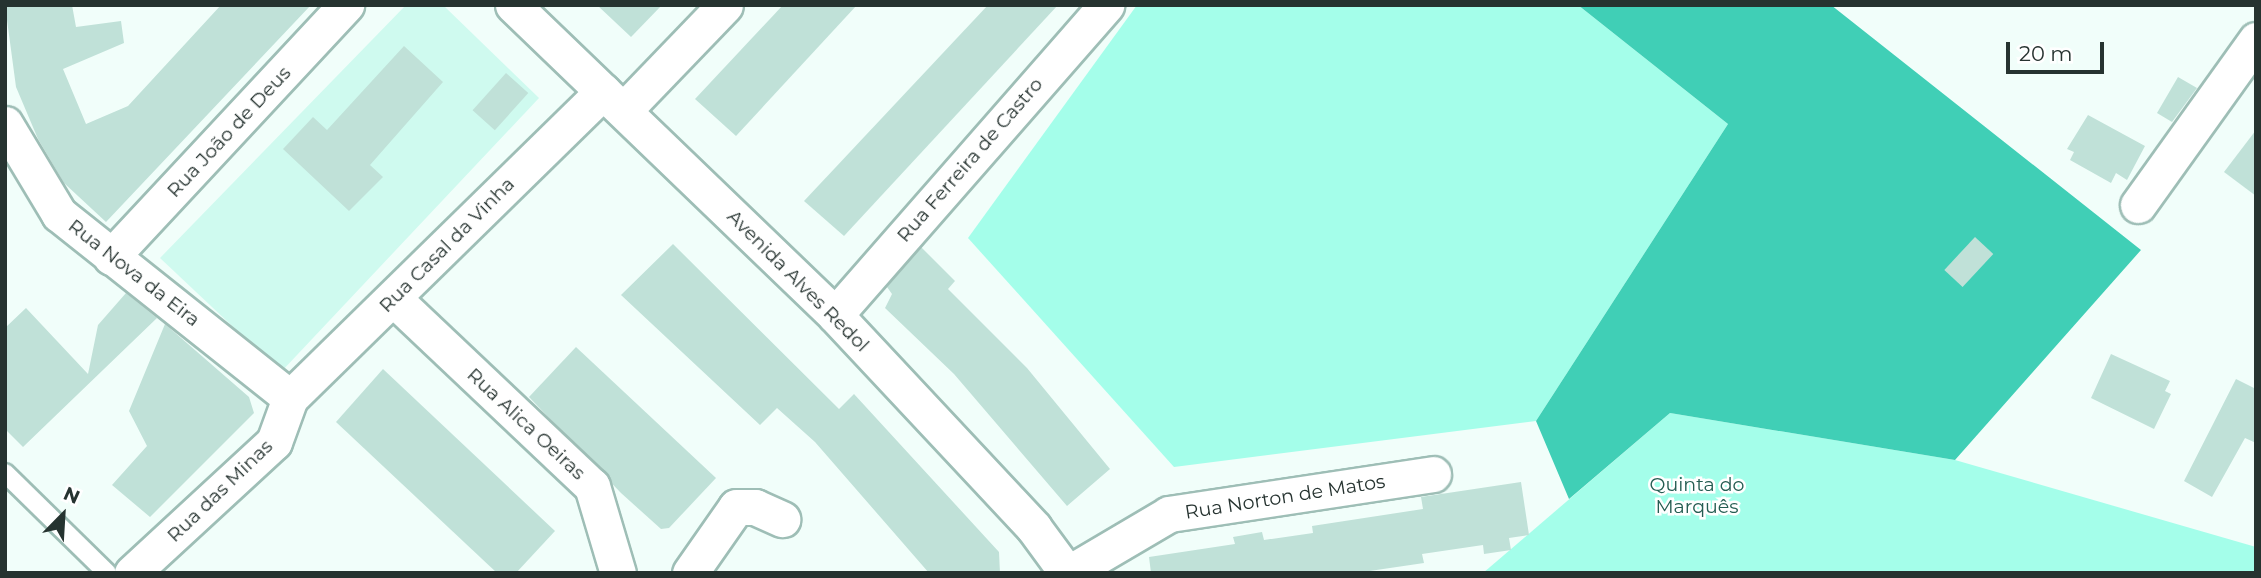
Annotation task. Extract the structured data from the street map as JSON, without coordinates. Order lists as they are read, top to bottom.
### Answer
{
  "streets": {
    "street": [
      "Rua João de Deus",
      "Rua Ferreira de Castro",
      "Rua Casal da Vinha",
      "Rua Nova da Eira",
      "Avenida Alves Redol",
      "Rua Alica Oeiras",
      "Rua das Minas",
      "Rua Norton de Matos"
    ]
  },
  "crossings": [
    ["Rua João de Deus", "Rua Nova da Eira"],
    ["Rua Ferreira de Castro", "Avenida Alves Redol"],
    ["Rua Casal da Vinha", "Rua Nova da Eira"],
    ["Rua Casal da Vinha", "Avenida Alves Redol"],
    ["Rua Casal da Vinha", "Rua Alica Oeiras"],
    ["Rua Casal da Vinha", "Rua das Minas"],
    ["Rua Nova da Eira", "Rua das Minas"],
    ["Avenida Alves Redol", "Rua Norton de Matos"]
  ],
  "parks": ["Quinta do Marquês"],
  "scale_bar": "20 m",
  "north": "top right"
}
